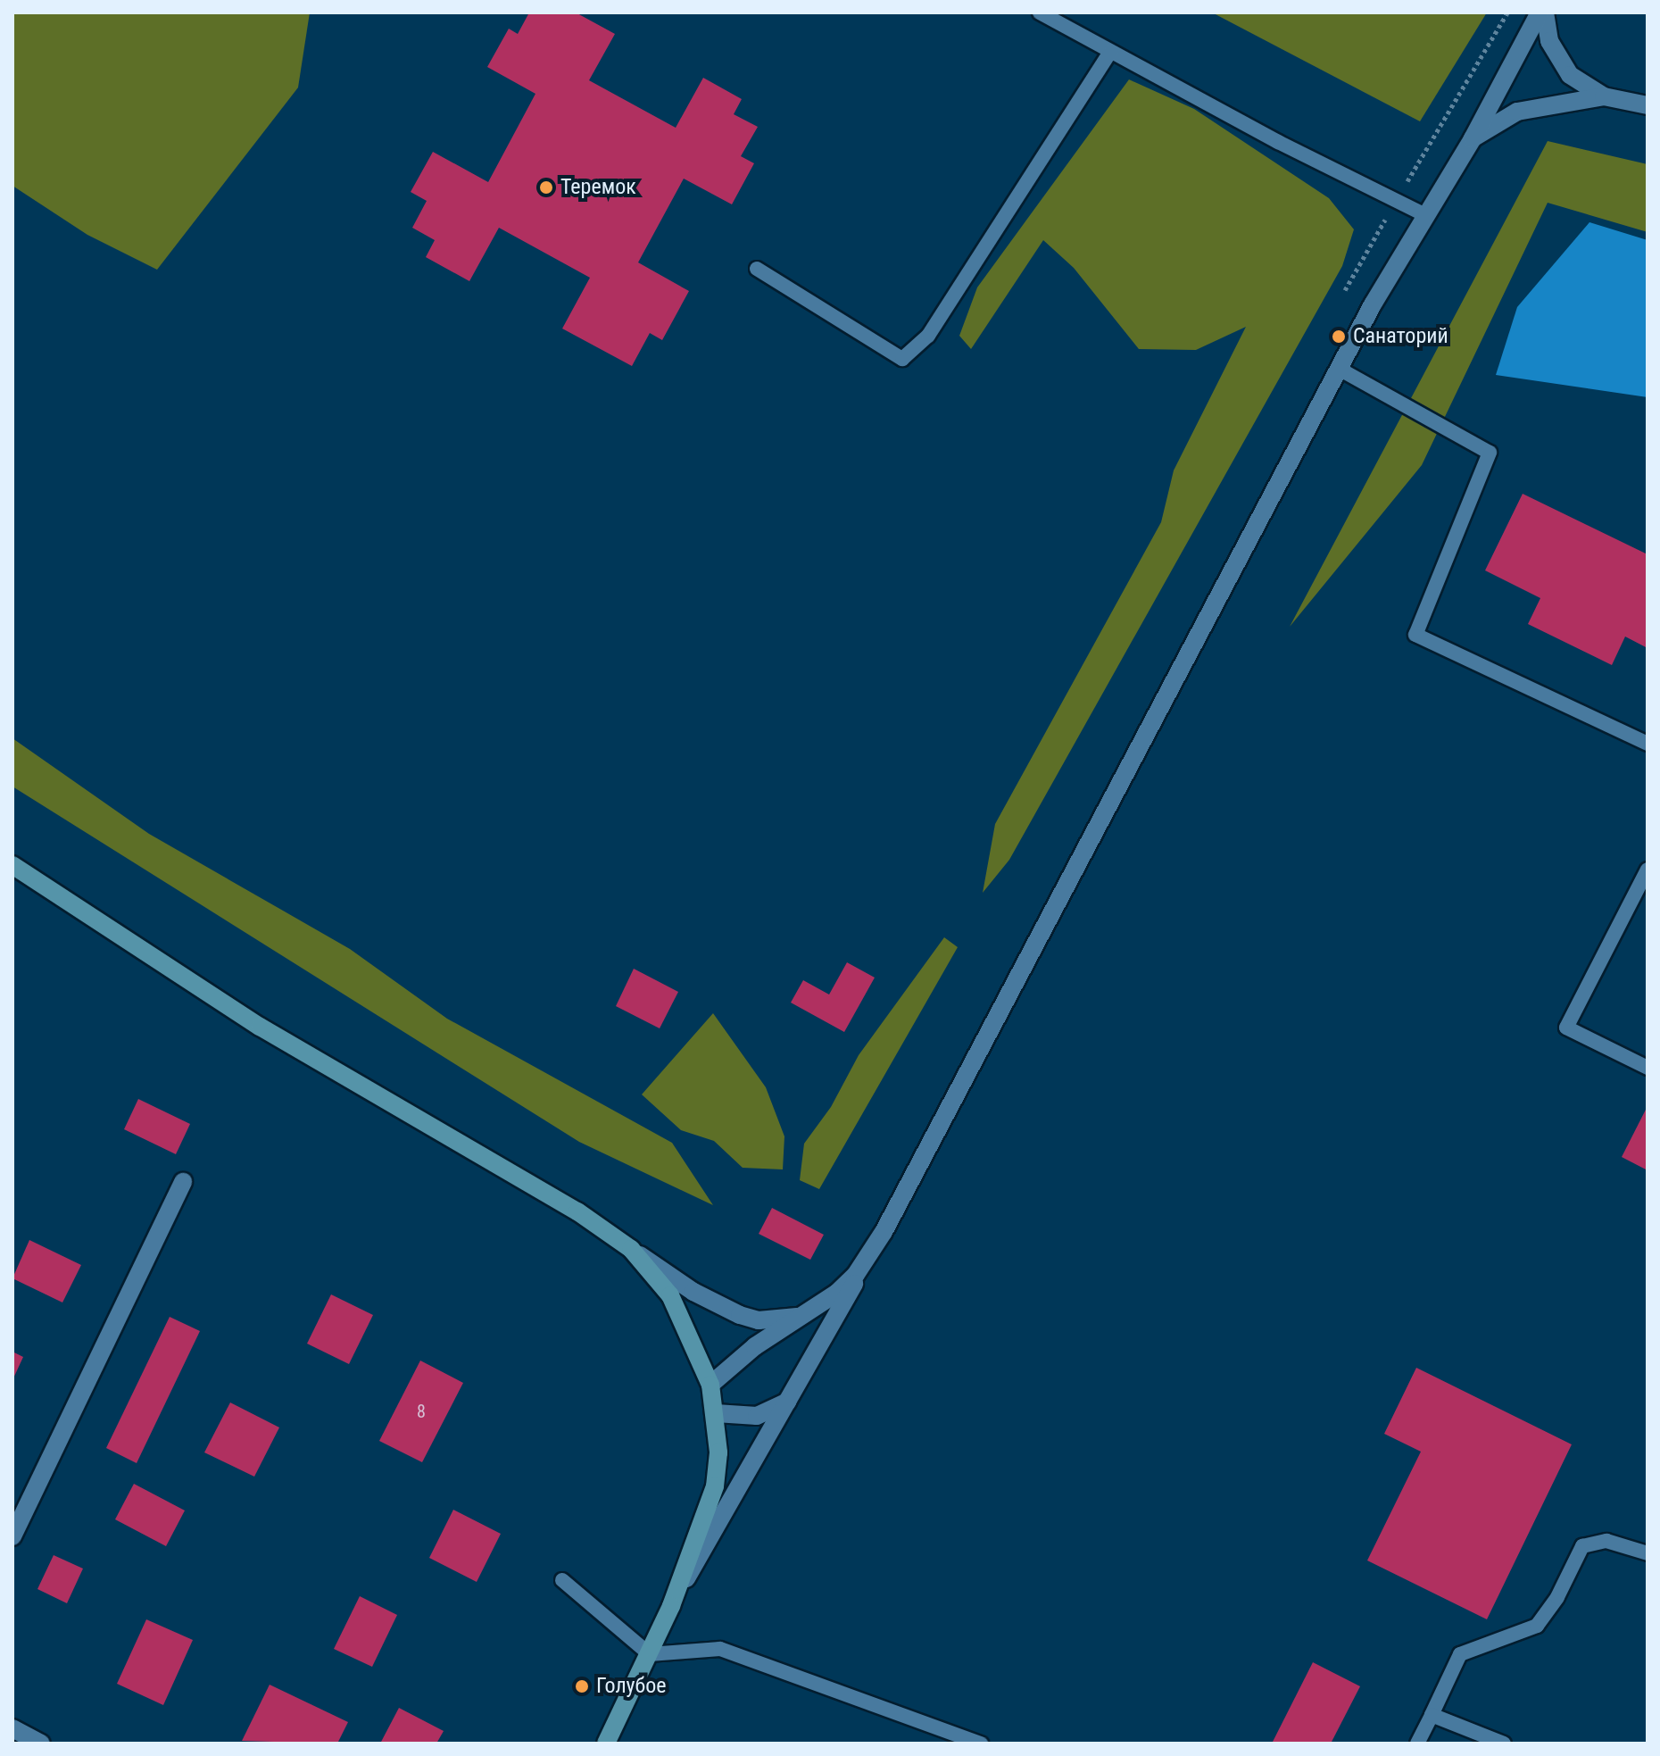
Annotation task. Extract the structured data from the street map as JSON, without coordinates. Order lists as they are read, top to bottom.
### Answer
{
  "places": ["Теремок", "Санаторий", "Голубое"],
  "house_numbers": ["8"]
}
